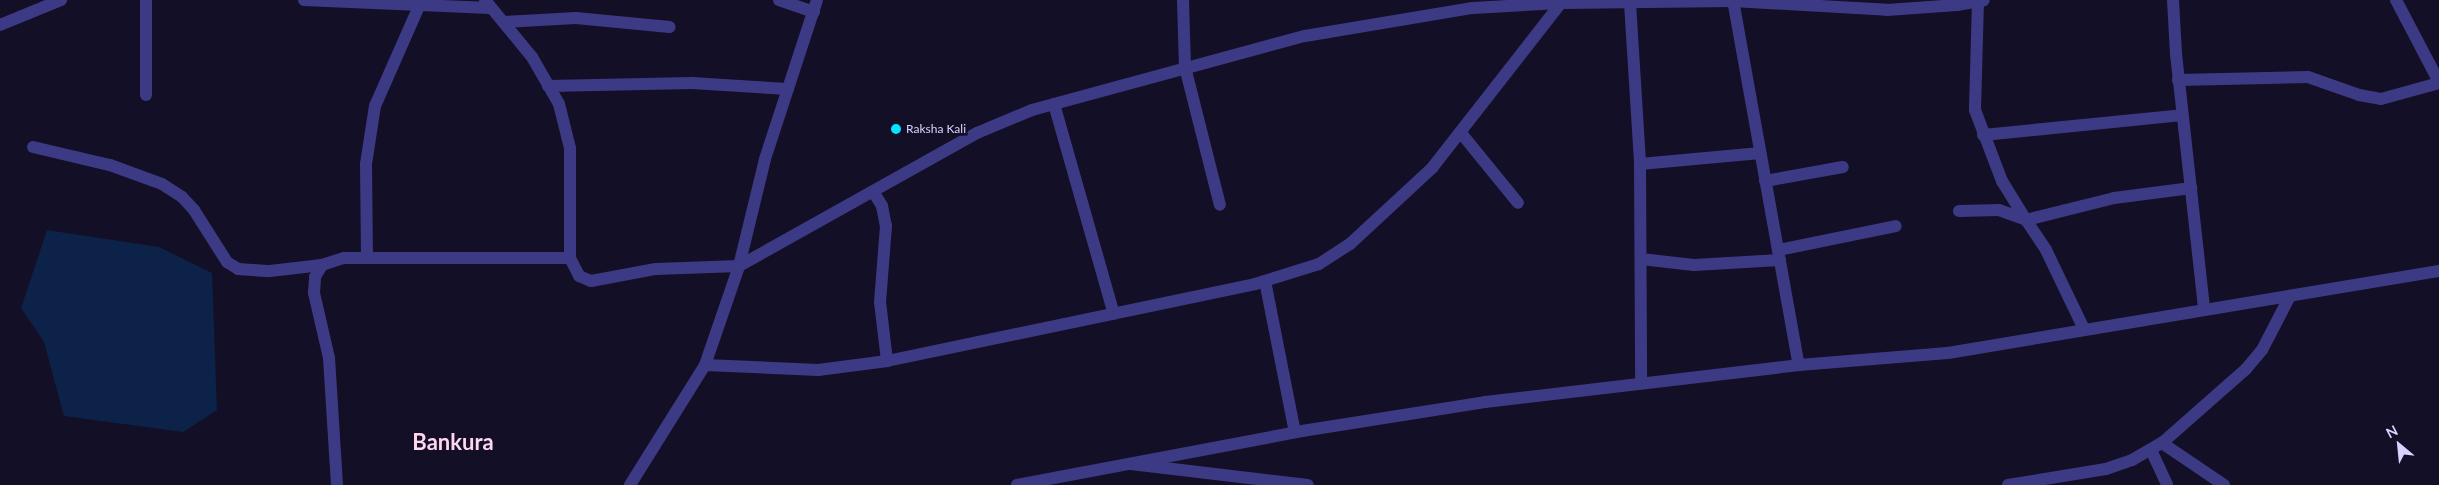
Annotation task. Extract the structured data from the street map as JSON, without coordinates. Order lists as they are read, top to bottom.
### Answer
{
  "districts": ["Bankura"],
  "places": ["Raksha Kali"],
  "north": "top left"
}
